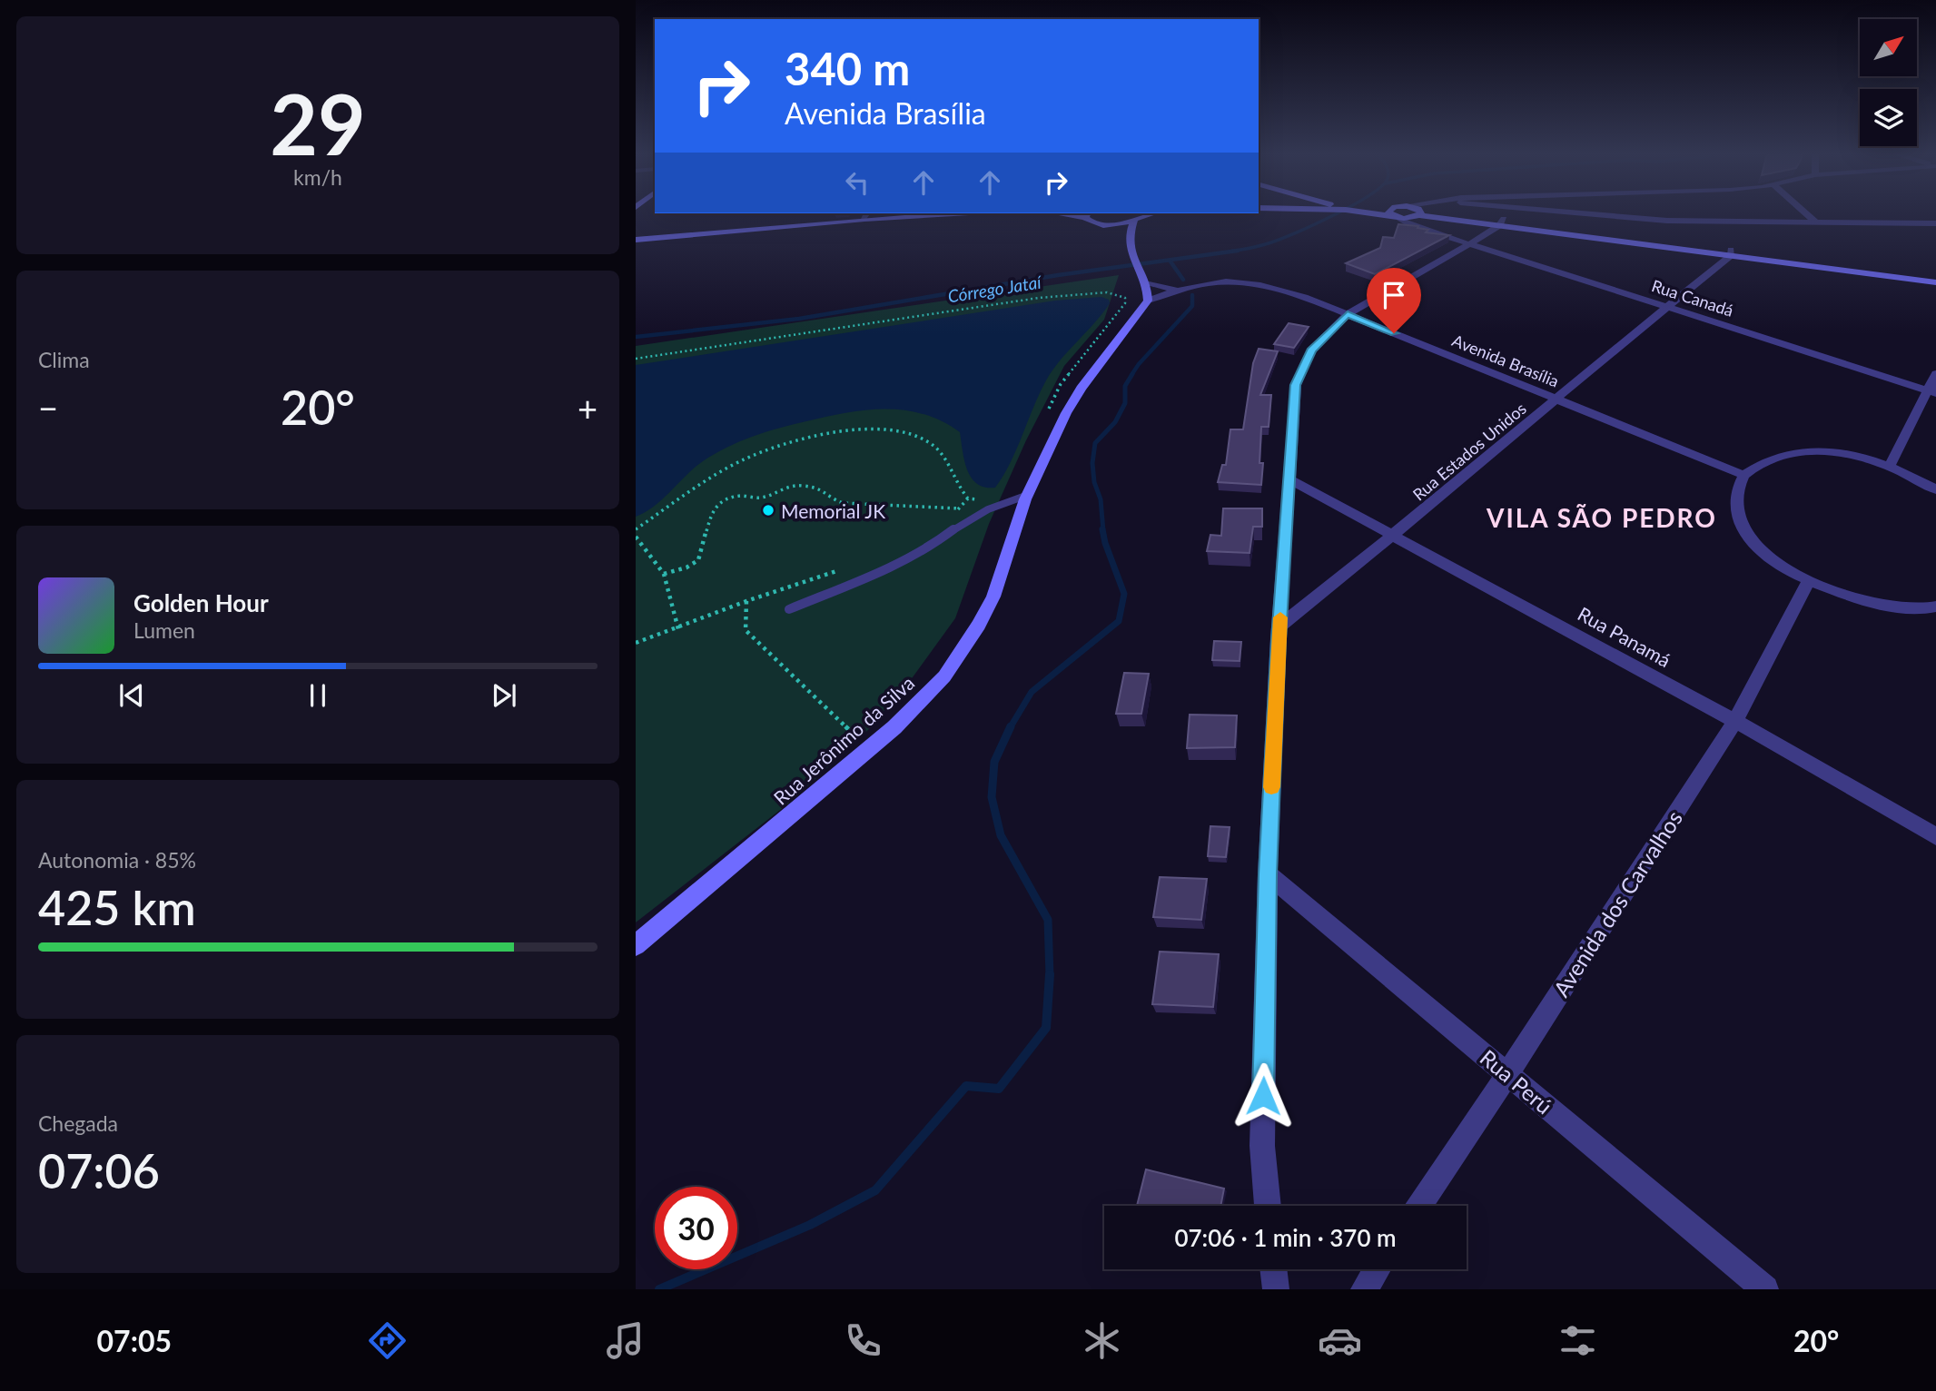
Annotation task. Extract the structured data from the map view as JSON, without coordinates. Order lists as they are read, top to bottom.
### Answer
{
  "streets": {
    "main road": ["Rua Jerônimo da Silva"],
    "street": [
      "Rua Canadá",
      "Avenida Brasília",
      "Rua Estados Unidos",
      "Rua Panamá",
      "Avenida dos Carvalhos",
      "Rua Perú"
    ]
  },
  "crossings": [
    ["Rua Canadá", "Rua Estados Unidos"],
    ["Avenida Brasília", "Rua Estados Unidos"],
    ["Avenida Brasília", "Rua Jerônimo da Silva"],
    ["Rua Estados Unidos", "Rua Panamá"],
    ["Rua Panamá", "Avenida dos Carvalhos"],
    ["Avenida dos Carvalhos", "Rua Perú"]
  ],
  "districts": ["VILA SÃO PEDRO"],
  "water": ["Córrego Jataí"],
  "places": ["Memorial JK"],
  "north": "top right",
  "page": {
    "tile": [
      ["29", "km/h"],
      "Clima",
      ["Autonomia · 85%", "425 km"],
      ["Chegada", "07:06"]
    ],
    "turn": ["340 m", "Avenida Brasília"],
    "heat": ["−", "20°", "+"],
    "song": ["Golden Hour", "Lumen"],
    "limit": "30",
    "trip": "07:06 · 1 min · 370 m",
    "tabs": ["07:05", "20°"]
  }
}
